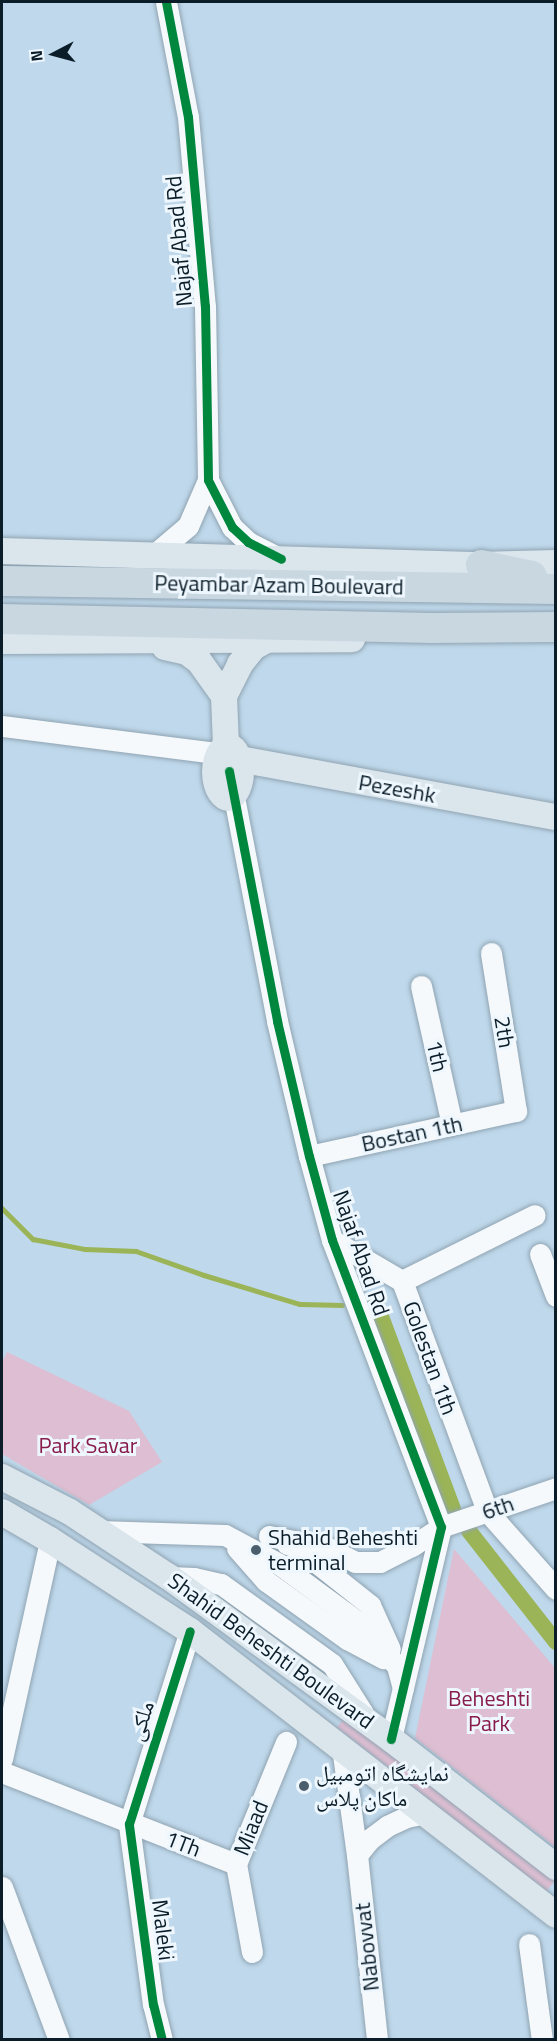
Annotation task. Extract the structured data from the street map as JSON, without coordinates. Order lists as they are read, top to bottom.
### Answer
{
  "streets": {
    "highway": ["Peyambar Azam Boulevard"],
    "main road": ["Najaf Abad Rd", "Pezeshk", "Shahid Beheshti Boulevard"],
    "street": [
      "2th",
      "1th",
      "Bostan 1th",
      "Golestan 1th",
      "6th",
      "ملکی",
      "Miaad",
      "1Th",
      "Maleki",
      "Nabovvat"
    ]
  },
  "crossings": [
    ["Najaf Abad Rd", "Pezeshk"],
    ["Najaf Abad Rd", "Bostan 1th"],
    ["Najaf Abad Rd", "Golestan 1th"],
    ["Najaf Abad Rd", "6th"],
    ["2th", "Bostan 1th"],
    ["1th", "Bostan 1th"],
    ["Golestan 1th", "6th"],
    ["Shahid Beheshti Boulevard", "ملکی"],
    ["Shahid Beheshti Boulevard", "Nabovvat"],
    ["ملکی", "1Th"],
    ["ملکی", "Maleki"],
    ["Miaad", "1Th"],
    ["1Th", "Maleki"]
  ],
  "parks": ["Park Savar", "Beheshti Park"],
  "places": ["Shahid Beheshti terminal", "نمایشگاه اتومبیل ماکان پلاس"],
  "north": "left"
}
